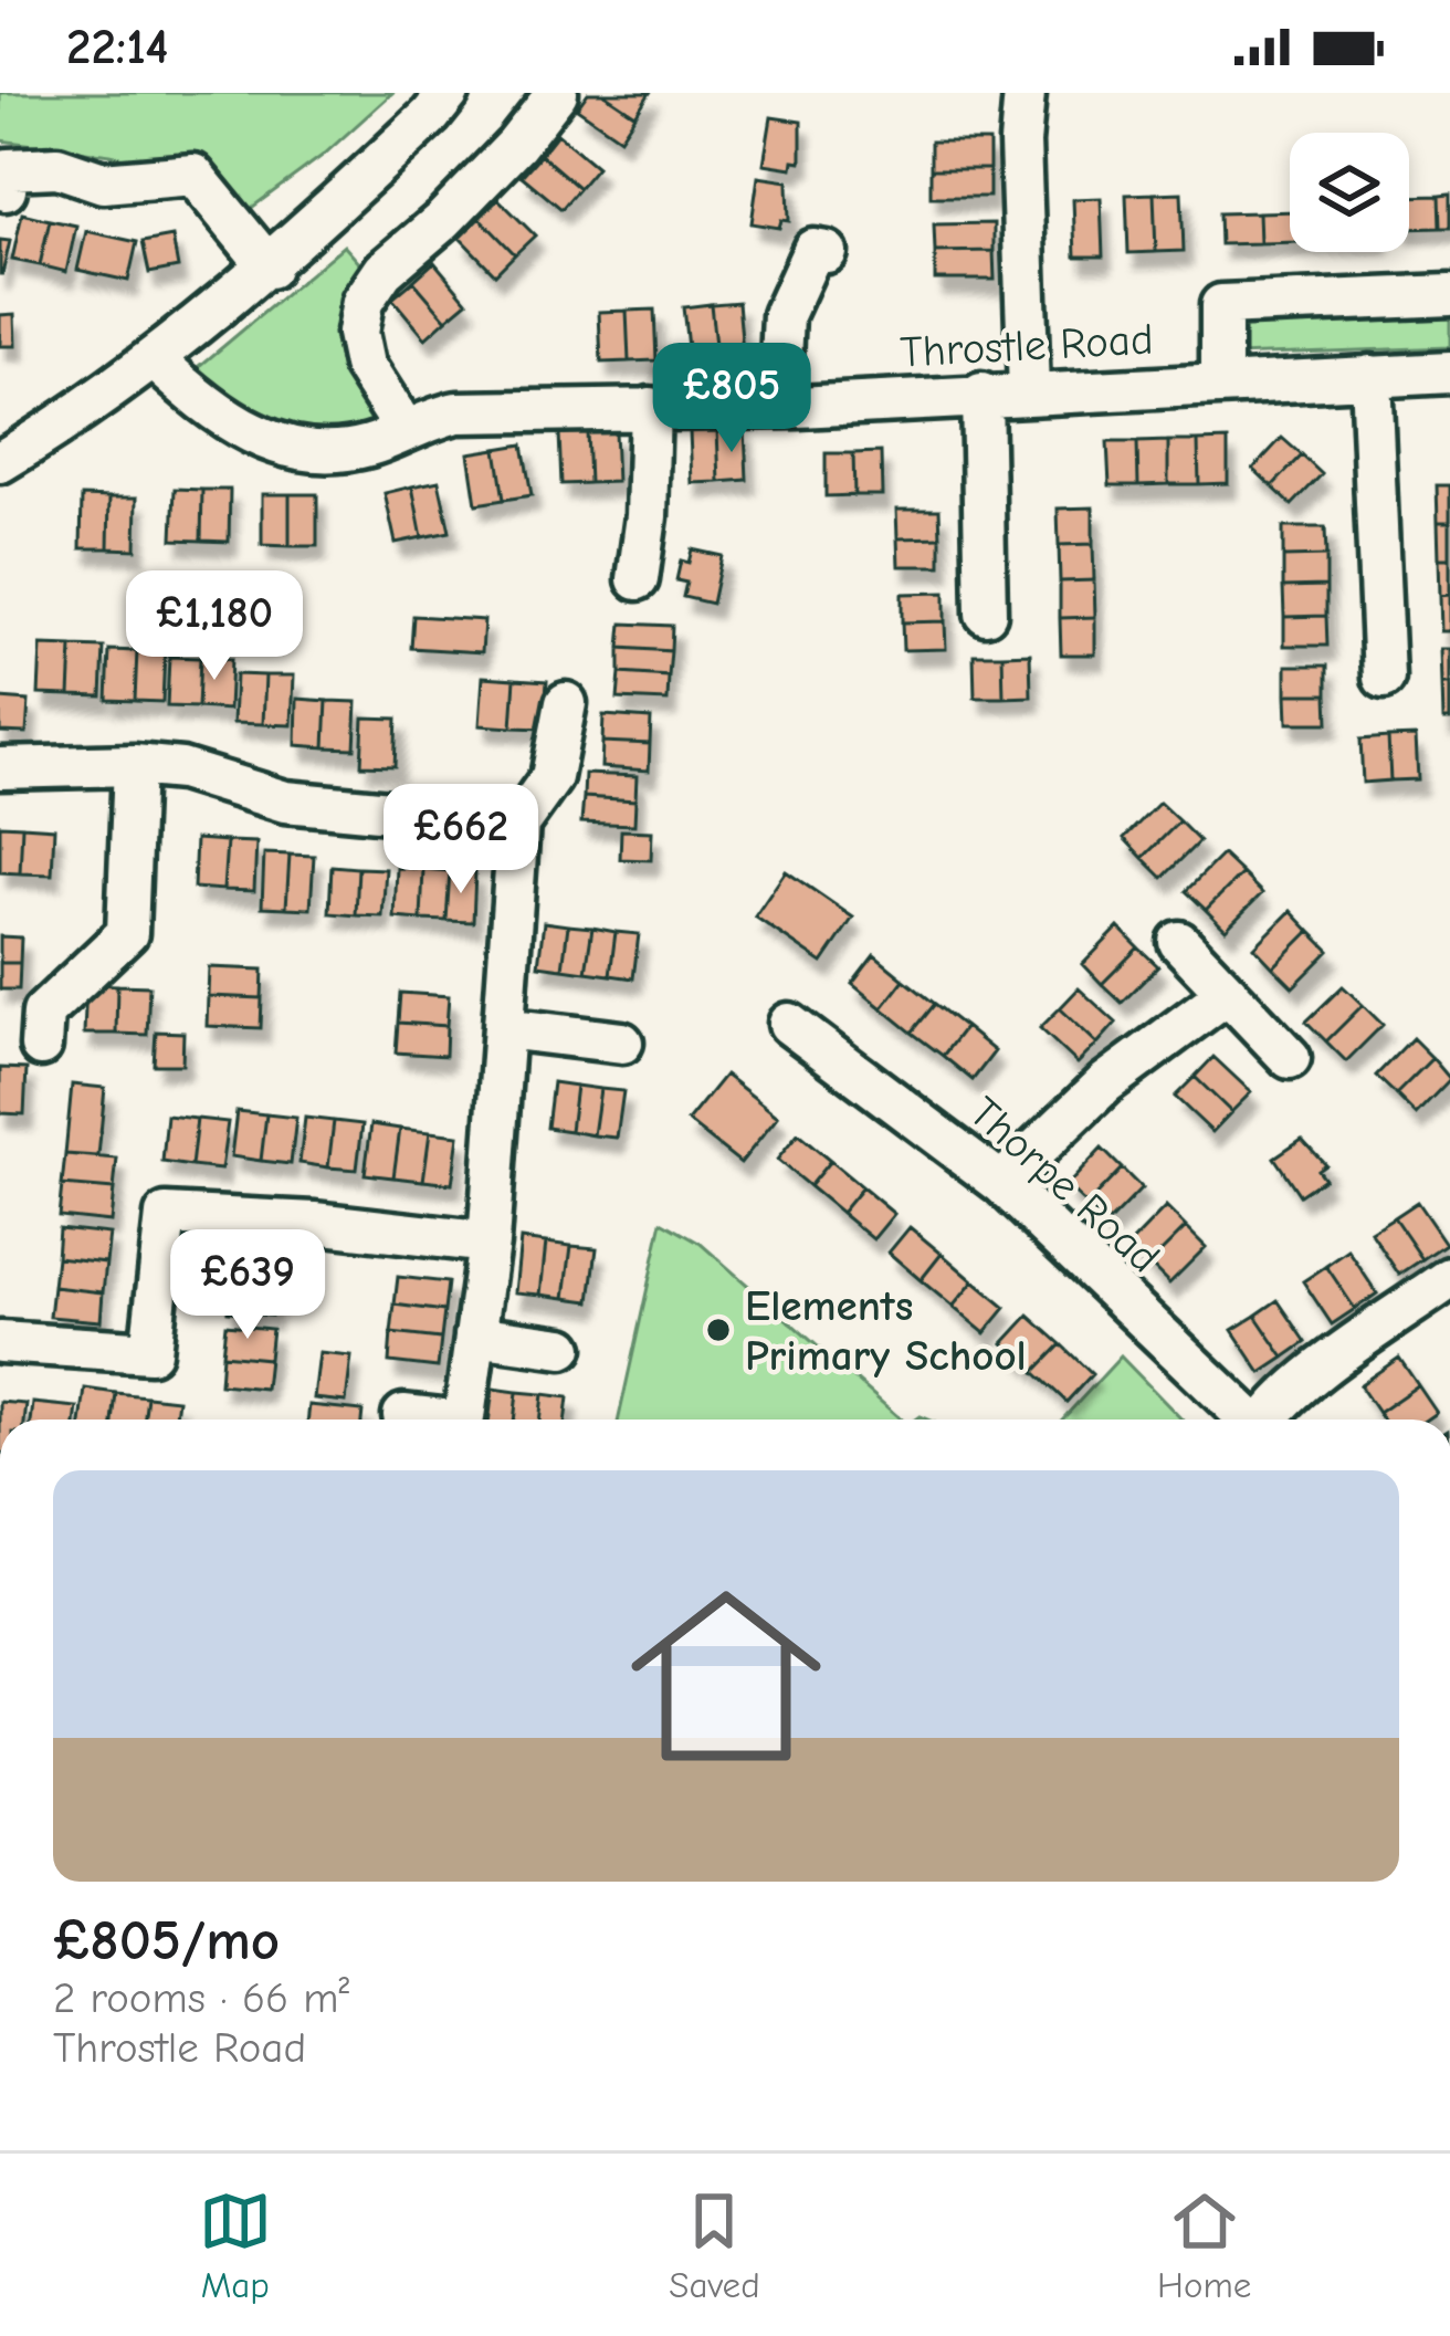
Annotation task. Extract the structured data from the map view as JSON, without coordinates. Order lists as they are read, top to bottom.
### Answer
{
  "streets": {
    "street": ["Throstle Road", "Thorpe Road"]
  },
  "places": ["Elements Primary School"],
  "page": {
    "status": "22:14",
    "price": [
      "£805",
      "£1,180",
      "£662",
      "£639"
    ],
    "list": [
      {
        "name": "£805/mo",
        "note": "2 rooms · 66 m² · Throstle Road"
      }
    ],
    "tabs": ["Map", "Saved", "Home"]
  }
}
